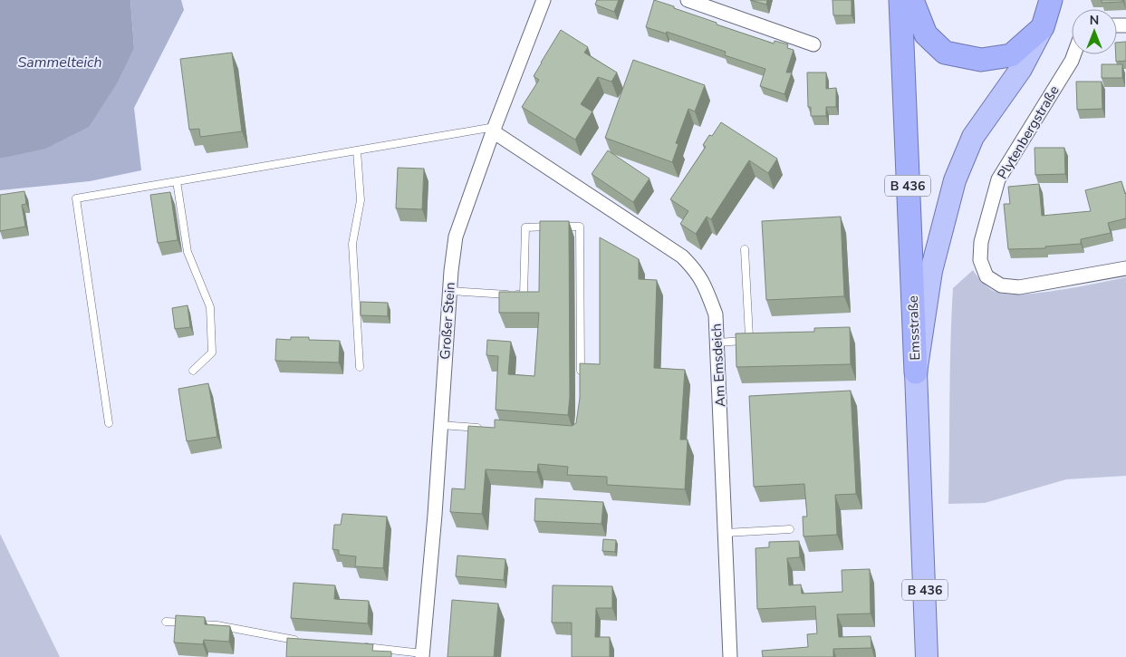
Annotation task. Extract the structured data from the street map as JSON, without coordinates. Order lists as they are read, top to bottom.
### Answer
{
  "streets": {
    "highway": ["B 436", "Emsstraße"],
    "street": ["Plytenbergstraße", "Großer Stein", "Am Emsdeich"]
  },
  "crossings": [
    ["Großer Stein", "Am Emsdeich"]
  ],
  "water": ["Sammelteich"],
  "north": "top"
}
